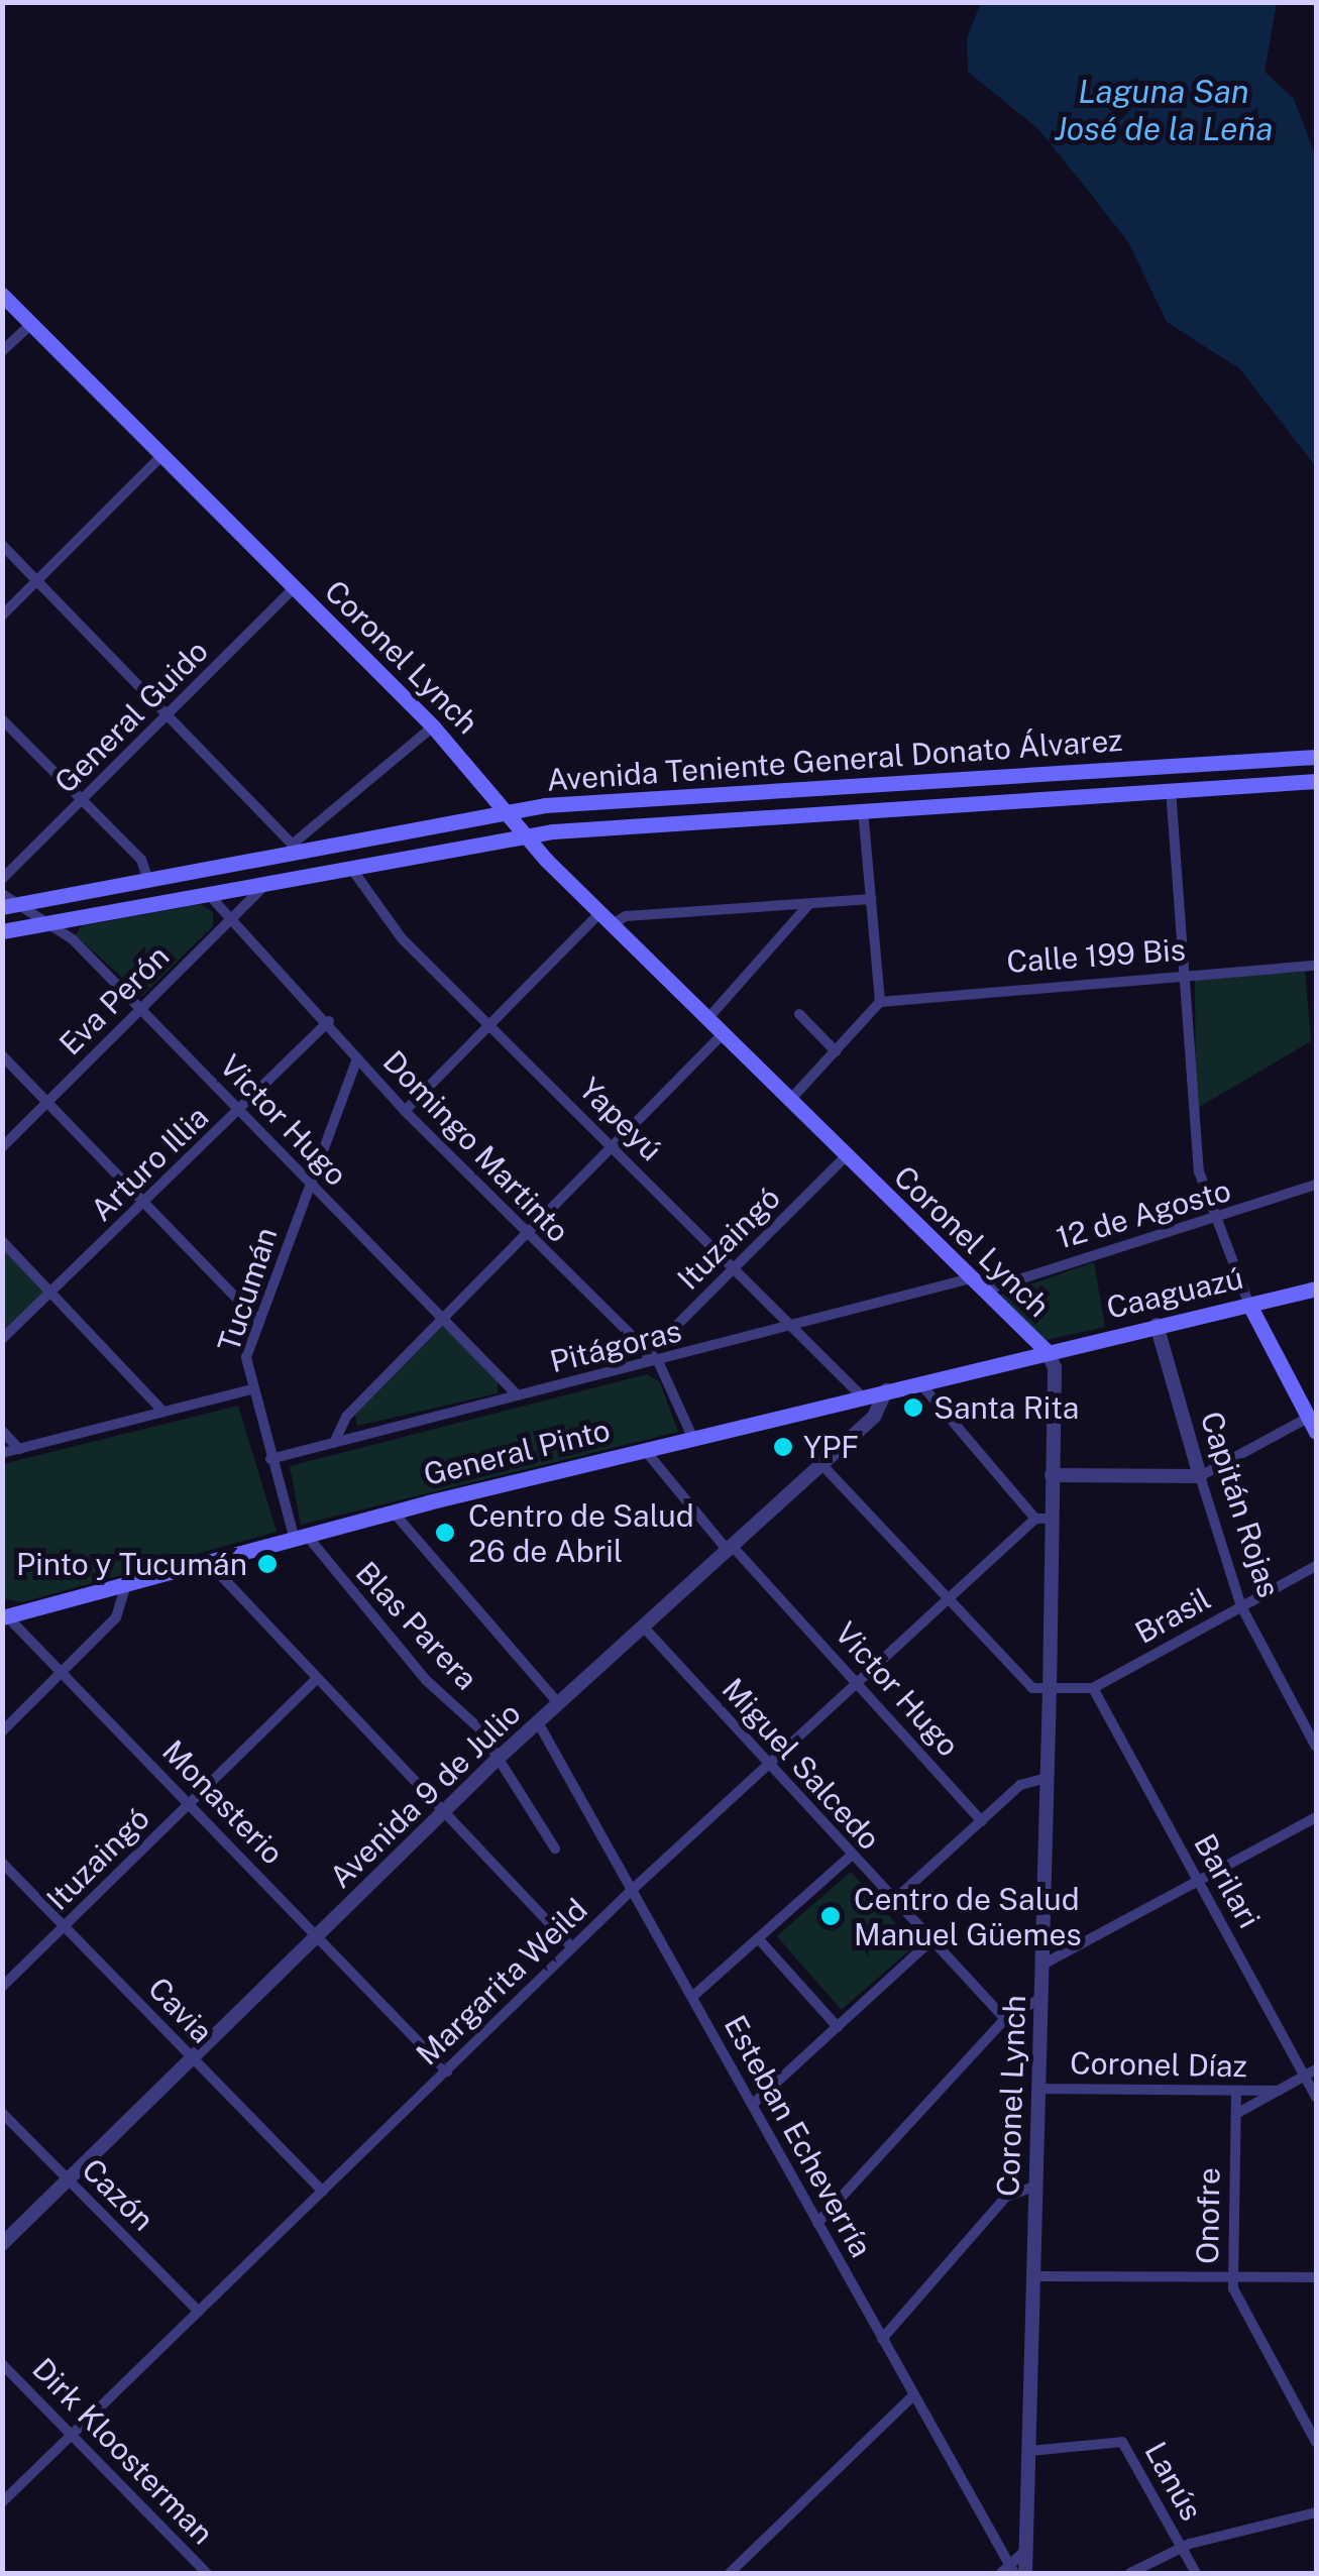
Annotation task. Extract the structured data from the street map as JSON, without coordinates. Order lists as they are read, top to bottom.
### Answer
{
  "streets": {
    "main road": [
      "Coronel Lynch",
      "Avenida Teniente General Donato Álvarez",
      "Caaguazú",
      "General Pinto"
    ],
    "street": [
      "General Guido",
      "Calle 199 Bis",
      "Eva Perón",
      "Yapeyú",
      "Victor Hugo",
      "Domingo Martinto",
      "Arturo Illia",
      "12 de Agosto",
      "Ituzaingó",
      "Tucumán",
      "Pitágoras",
      "Capitán Rojas",
      "Brasil",
      "Blas Parera",
      "Miguel Salcedo",
      "Avenida 9 de Julio",
      "Monasterio",
      "Barilari",
      "Margarita Weild",
      "Cavia",
      "Coronel Díaz",
      "Esteban Echeverría",
      "Cazón",
      "Onofre",
      "Dirk Kloosterman",
      "Lanús"
    ]
  },
  "crossings": [
    ["Coronel Lynch", "General Guido"],
    ["Coronel Lynch", "Avenida Teniente General Donato Álvarez"],
    ["Coronel Lynch", "12 de Agosto"],
    ["Coronel Lynch", "Ituzaingó"],
    ["Coronel Lynch", "Caaguazú"],
    ["Coronel Lynch", "Pitágoras"],
    ["Coronel Lynch", "General Pinto"],
    ["Coronel Lynch", "Brasil"],
    ["Coronel Lynch", "Margarita Weild"],
    ["Coronel Lynch", "Coronel Díaz"],
    ["Coronel Lynch", "Lanús"],
    ["Avenida Teniente General Donato Álvarez", "Eva Perón"],
    ["Avenida Teniente General Donato Álvarez", "Yapeyú"],
    ["Avenida Teniente General Donato Álvarez", "Victor Hugo"],
    ["Avenida Teniente General Donato Álvarez", "Domingo Martinto"],
    ["Eva Perón", "Victor Hugo"],
    ["Eva Perón", "Domingo Martinto"],
    ["Yapeyú", "Ituzaingó"],
    ["Yapeyú", "Pitágoras"],
    ["Yapeyú", "General Pinto"],
    ["Victor Hugo", "Arturo Illia"],
    ["Victor Hugo", "Tucumán"],
    ["Victor Hugo", "Pitágoras"],
    ["Victor Hugo", "General Pinto"],
    ["Victor Hugo", "Avenida 9 de Julio"],
    ["Victor Hugo", "Margarita Weild"],
    ["Domingo Martinto", "Arturo Illia"],
    ["Domingo Martinto", "Ituzaingó"],
    ["Domingo Martinto", "Tucumán"],
    ["Domingo Martinto", "Pitágoras"],
    ["Domingo Martinto", "General Pinto"],
    ["12 de Agosto", "Pitágoras"],
    ["Ituzaingó", "Pitágoras"],
    ["Ituzaingó", "Monasterio"],
    ["Ituzaingó", "Cavia"],
    ["Tucumán", "Pitágoras"],
    ["Tucumán", "General Pinto"],
    ["Tucumán", "Blas Parera"],
    ["Caaguazú", "General Pinto"],
    ["Caaguazú", "Capitán Rojas"],
    ["General Pinto", "Blas Parera"],
    ["General Pinto", "Avenida 9 de Julio"],
    ["General Pinto", "Monasterio"],
    ["Capitán Rojas", "Brasil"],
    ["Brasil", "Barilari"],
    ["Blas Parera", "Avenida 9 de Julio"],
    ["Miguel Salcedo", "Avenida 9 de Julio"],
    ["Miguel Salcedo", "Margarita Weild"],
    ["Avenida 9 de Julio", "Monasterio"],
    ["Avenida 9 de Julio", "Cavia"],
    ["Avenida 9 de Julio", "Esteban Echeverría"],
    ["Avenida 9 de Julio", "Cazón"],
    ["Monasterio", "Margarita Weild"],
    ["Barilari", "Coronel Díaz"],
    ["Margarita Weild", "Cavia"],
    ["Margarita Weild", "Esteban Echeverría"],
    ["Margarita Weild", "Cazón"],
    ["Margarita Weild", "Dirk Kloosterman"],
    ["Coronel Díaz", "Onofre"]
  ],
  "water": ["Laguna San José de la Leña"],
  "places": [
    "Santa Rita",
    "YPF",
    "Centro de Salud 26 de Abril",
    "Pinto y Tucumán",
    "Centro de Salud Manuel Güemes"
  ]
}
